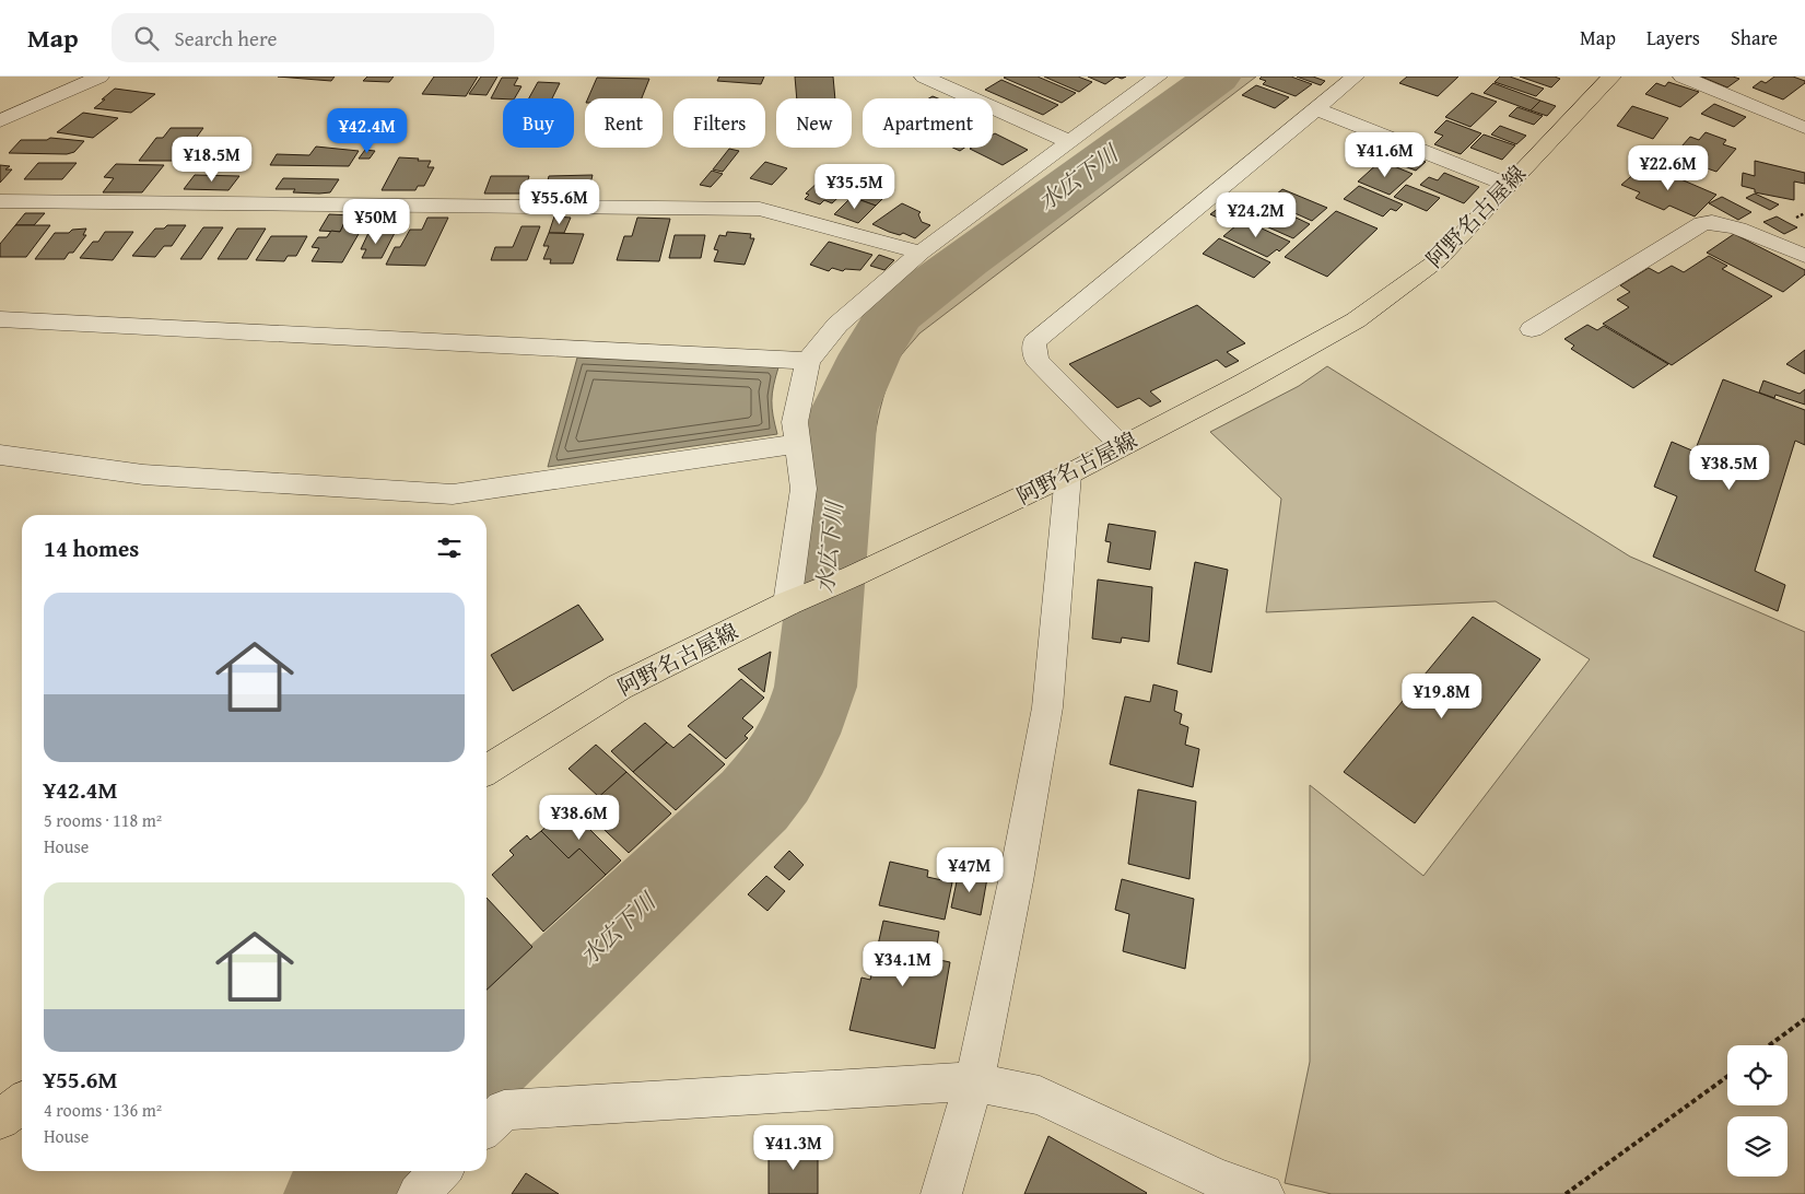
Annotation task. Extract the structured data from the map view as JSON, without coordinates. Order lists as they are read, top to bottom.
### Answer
{
  "streets": {
    "main road": ["阿野名古屋線"]
  },
  "water": ["水広下川"],
  "page": {
    "header": "Map",
    "search": "Search here",
    "nav": ["Map", "Layers", "Share"],
    "chip": [
      "Buy",
      "Rent",
      "Filters",
      "New",
      "Apartment"
    ],
    "price": [
      "¥42.4M",
      "¥41.6M",
      "¥18.5M",
      "¥22.6M",
      "¥35.5M",
      "¥55.6M",
      "¥24.2M",
      "¥50M",
      "¥38.5M",
      "¥19.8M",
      "¥38.6M",
      "¥47M",
      "¥34.1M",
      "¥41.3M"
    ],
    "heading": "14 homes",
    "list": [
      {
        "name": "¥42.4M",
        "note": "5 rooms · 118 m² · House"
      },
      {
        "name": "¥55.6M",
        "note": "4 rooms · 136 m² · House"
      }
    ]
  }
}
